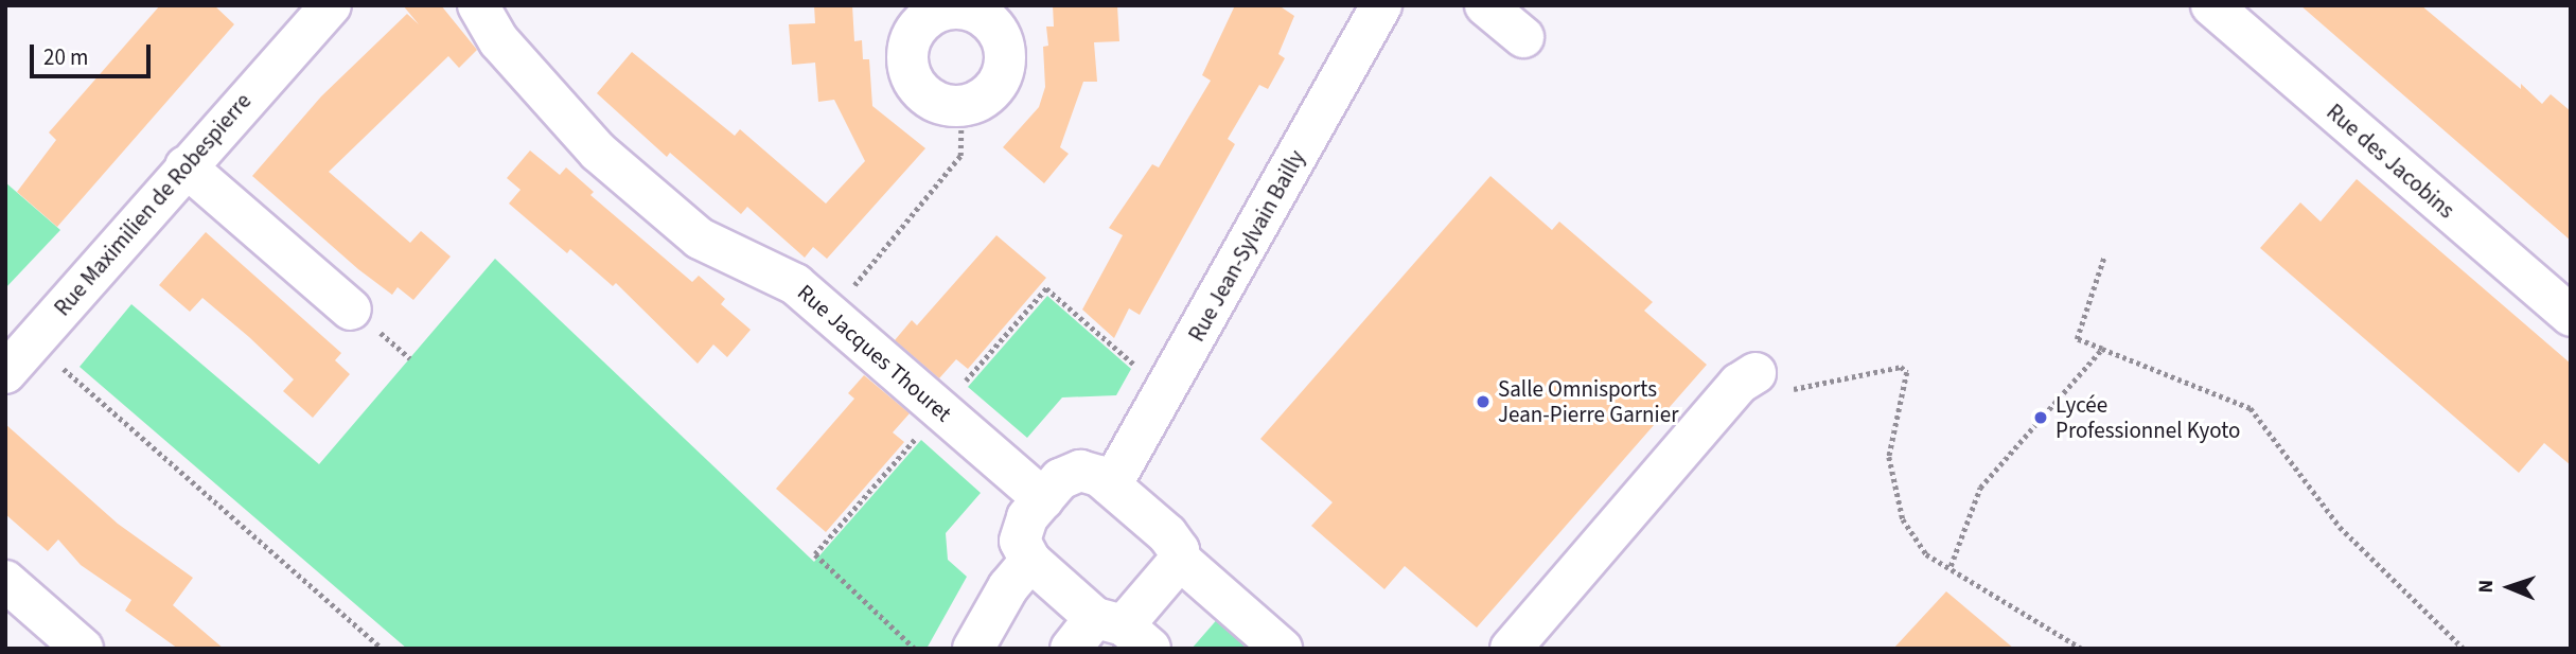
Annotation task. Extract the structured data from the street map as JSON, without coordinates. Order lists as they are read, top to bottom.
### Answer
{
  "streets": {
    "street": [
      "Rue des Jacobins",
      "Rue Maximilien de Robespierre",
      "Rue Jean-Sylvain Bailly",
      "Rue Jacques Thouret"
    ]
  },
  "places": ["Salle Omnisports Jean-Pierre Garnier", "Lycée Professionnel Kyoto"],
  "scale_bar": "20 m",
  "north": "left"
}
